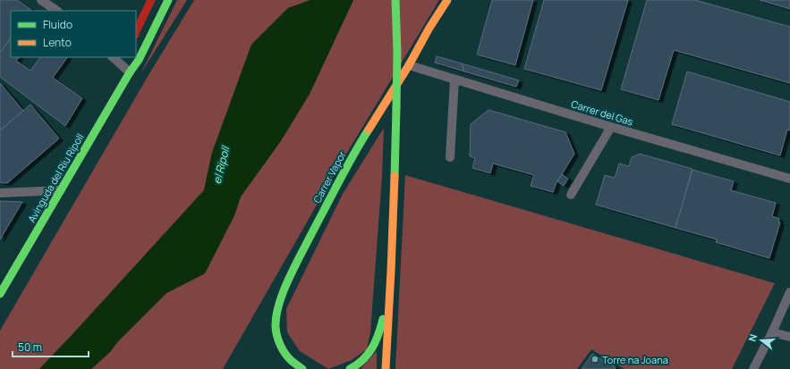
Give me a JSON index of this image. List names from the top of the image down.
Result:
{
  "streets": {
    "street": ["Carrer del Gas", "Carrer Vapor", "Avinguda del Riu Ripoll"]
  },
  "crossings": [
    ["Carrer del Gas", "Carrer Vapor"]
  ],
  "water": ["el Ripoll"],
  "places": ["Torre na Joana"],
  "legend": ["Fluido", "Lento"],
  "scale_bar": "50 m",
  "north": "left"
}
